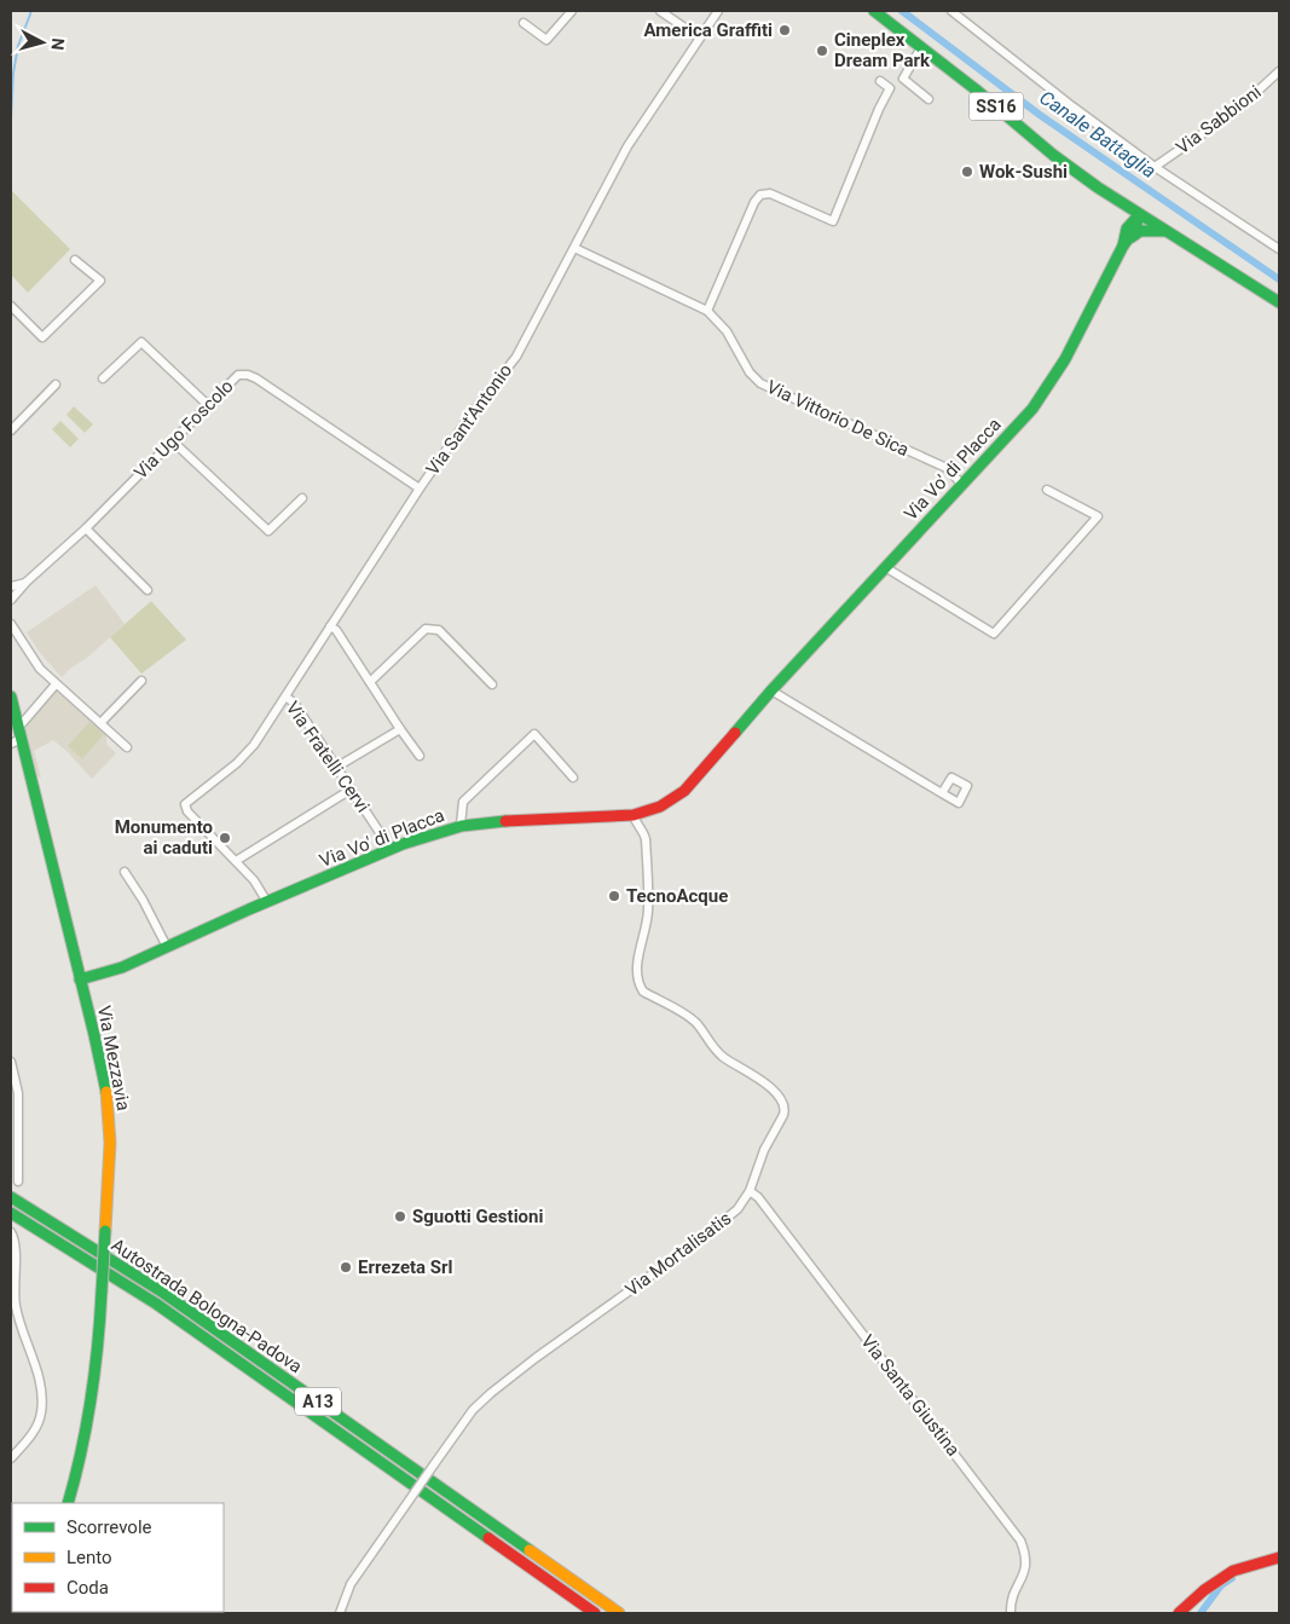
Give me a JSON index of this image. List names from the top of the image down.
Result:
{
  "streets": {
    "main road": [
      "SS16",
      "Via Vo' di Placca",
      "Via Mezzavia",
      "Autostrada Bologna-Padova",
      "A13"
    ],
    "street": [
      "Via Sabbioni",
      "Via Vittorio De Sica",
      "Via Sant'Antonio",
      "Via Ugo Foscolo",
      "Via Fratelli Cervi",
      "Via Mortalisatis",
      "Via Santa Giustina"
    ]
  },
  "crossings": [
    ["SS16", "Via Vo' di Placca"],
    ["Via Vittorio De Sica", "Via Sant'Antonio"],
    ["Via Vittorio De Sica", "Via Vo' di Placca"],
    ["Via Sant'Antonio", "Via Ugo Foscolo"],
    ["Via Sant'Antonio", "Via Fratelli Cervi"],
    ["Via Vo' di Placca", "Via Fratelli Cervi"],
    ["Via Vo' di Placca", "Via Mezzavia"],
    ["Via Vo' di Placca", "Via Mortalisatis"],
    ["Via Mortalisatis", "Via Santa Giustina"]
  ],
  "water": ["Canale Battaglia"],
  "places": [
    "America Graffiti",
    "Cineplex Dream Park",
    "Wok-Sushi",
    "Monumento ai caduti",
    "TecnoAcque",
    "Sguotti Gestioni",
    "Errezeta Srl"
  ],
  "legend": ["Scorrevole", "Lento", "Coda"],
  "north": "right"
}
